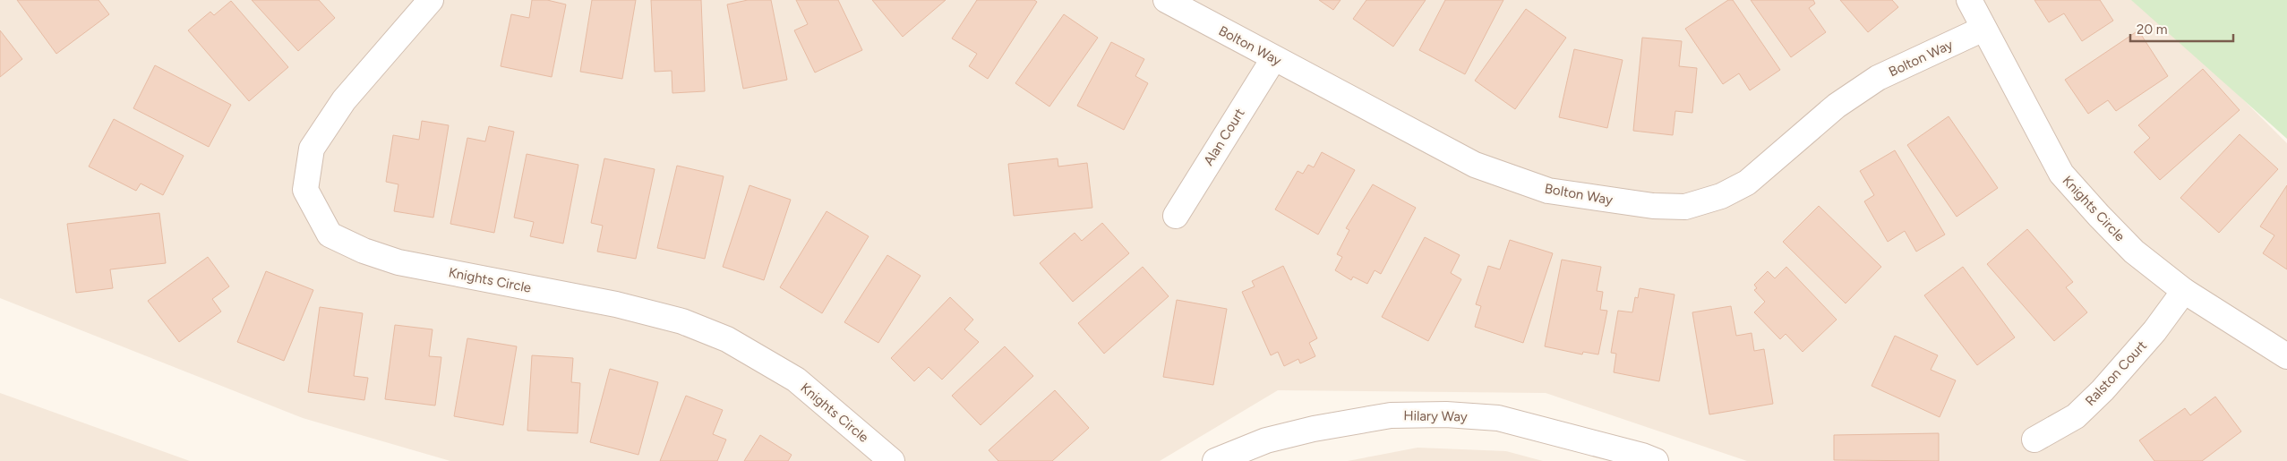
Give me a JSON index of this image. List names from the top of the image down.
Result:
{
  "streets": {
    "street": [
      "Bolton Way",
      "Alan Court",
      "Knights Circle",
      "Ralston Court",
      "Hilary Way"
    ]
  },
  "crossings": [
    ["Bolton Way", "Alan Court"],
    ["Bolton Way", "Knights Circle"],
    ["Knights Circle", "Ralston Court"]
  ],
  "scale_bar": "20 m"
}
